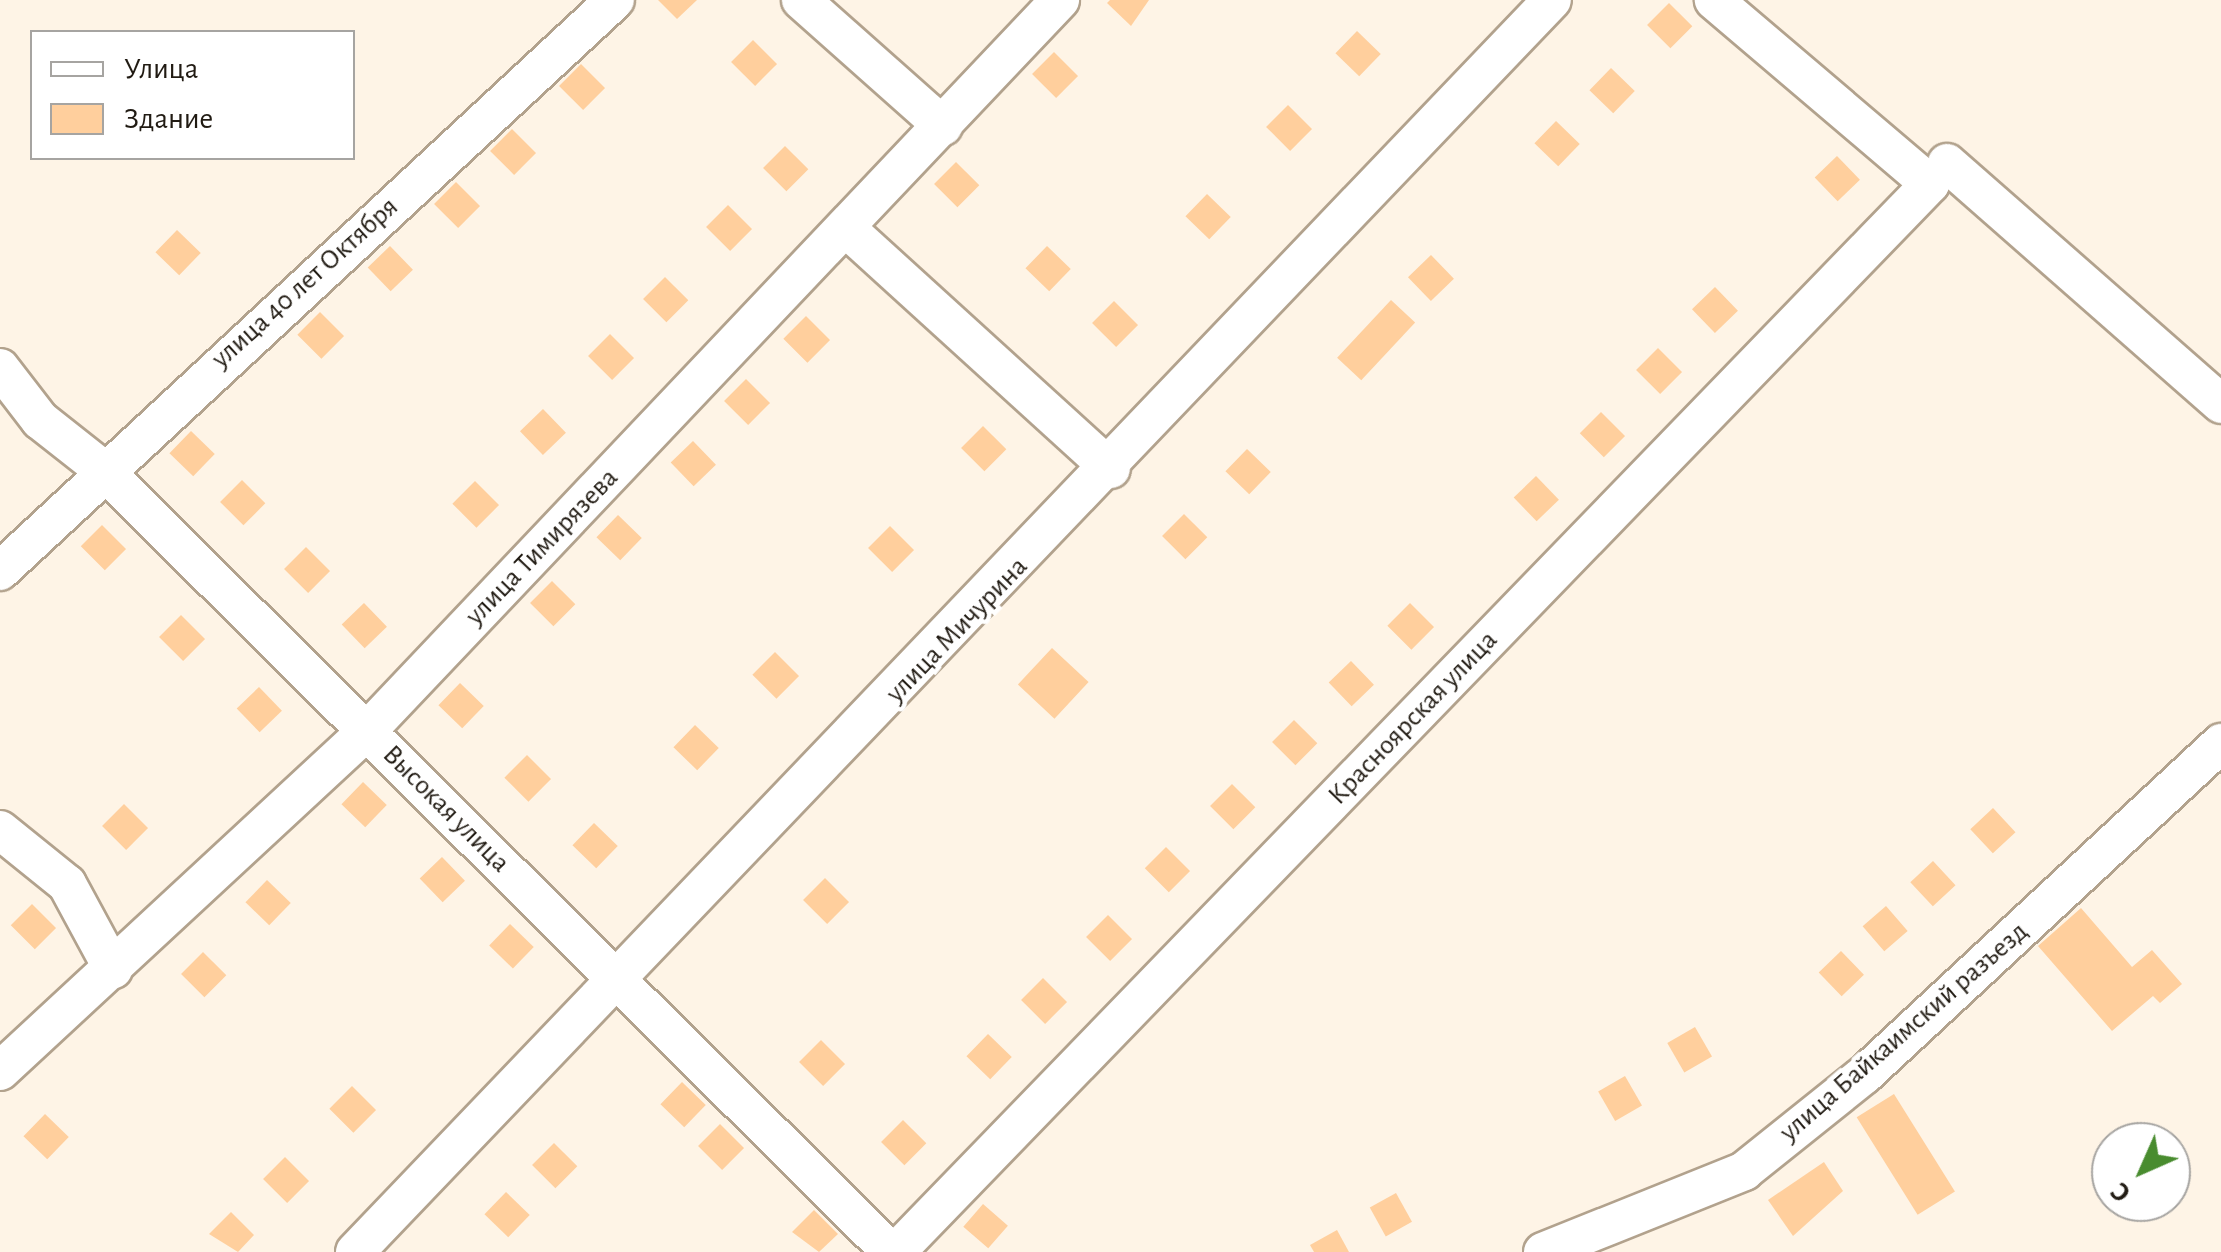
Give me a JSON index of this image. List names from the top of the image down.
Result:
{
  "streets": {
    "street": [
      "улица 40 лет Октября",
      "улица Тимирязева",
      "улица Мичурина",
      "Красноярская улица",
      "Высокая улица",
      "улица Байкаимский разъезд"
    ]
  },
  "crossings": [
    ["улица 40 лет Октября", "Высокая улица"],
    ["улица Тимирязева", "Высокая улица"],
    ["улица Мичурина", "Высокая улица"],
    ["Красноярская улица", "Высокая улица"]
  ],
  "legend": ["Улица", "Здание"],
  "north": "bottom left"
}
